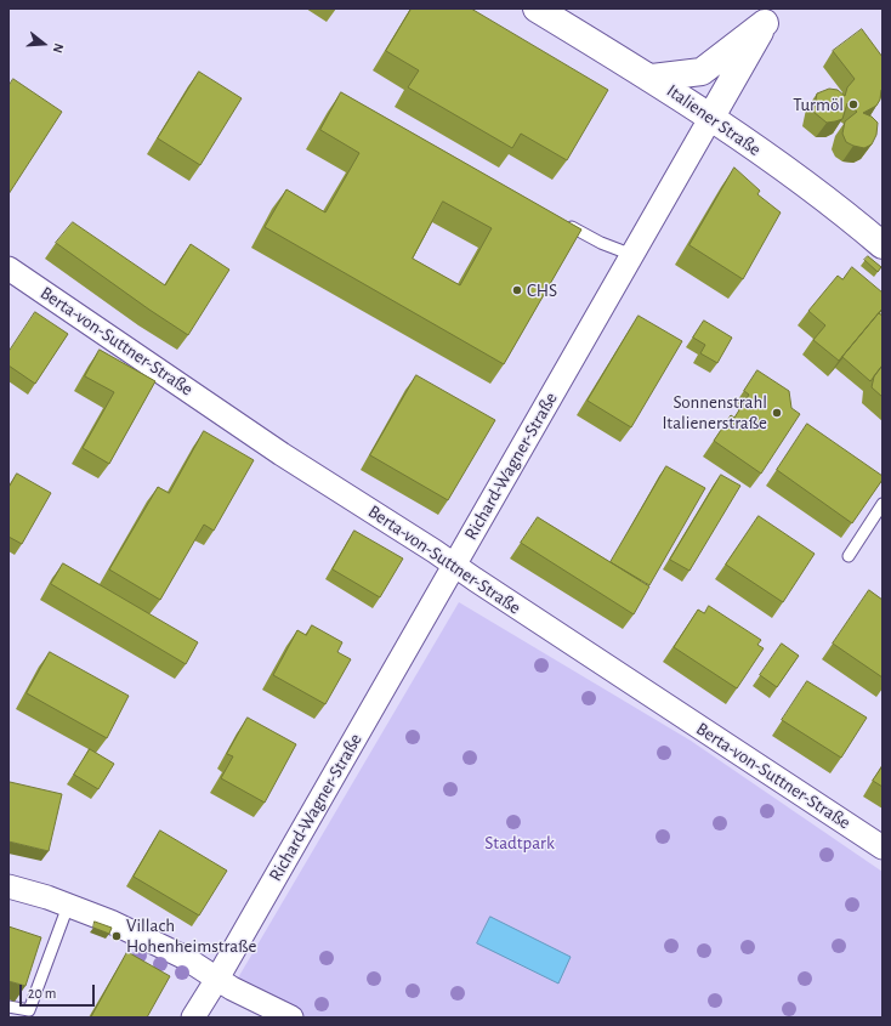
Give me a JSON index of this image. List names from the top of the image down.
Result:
{
  "streets": {
    "street": ["Italiener Straße", "Berta-von-Suttner-Straße", "Richard-Wagner-Straße"]
  },
  "crossings": [
    ["Italiener Straße", "Richard-Wagner-Straße"],
    ["Berta-von-Suttner-Straße", "Richard-Wagner-Straße"]
  ],
  "parks": ["Stadtpark"],
  "places": [
    "Turmöl",
    "CHS",
    "Sonnenstrahl Italienerstraße",
    "Villach Hohenheimstraße"
  ],
  "scale_bar": "20 m",
  "north": "right"
}
